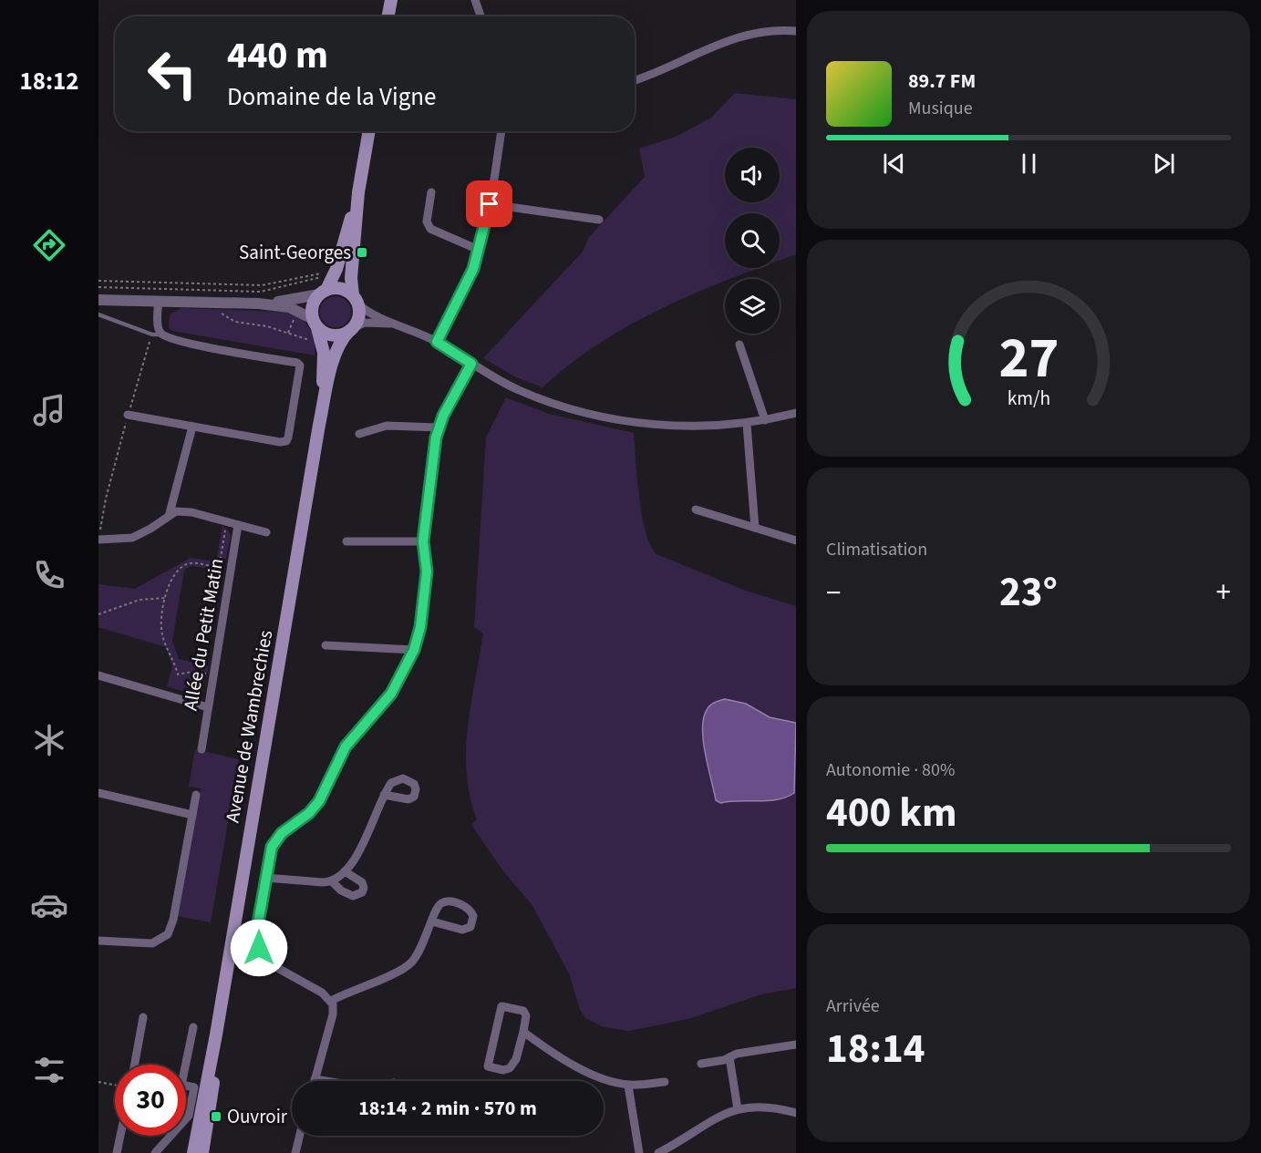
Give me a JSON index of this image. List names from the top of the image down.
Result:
{
  "streets": {
    "main road": ["Avenue de Wambrechies"],
    "street": ["Allée du Petit Matin"]
  },
  "places": {
    "transit": ["Saint-Georges", "Ouvroir"]
  },
  "page": {
    "tabs": "18:12",
    "turn": ["440 m", "Domaine de la Vigne"],
    "song": ["89.7 FM", "Musique"],
    "tile": [
      "Climatisation",
      ["Autonomie · 80%", "400 km"],
      ["Arrivée", "18:14"]
    ],
    "heat": ["−", "23°", "+"],
    "limit": "30",
    "trip": "18:14 · 2 min · 570 m",
    "gauge": ["27", "km/h"]
  }
}
